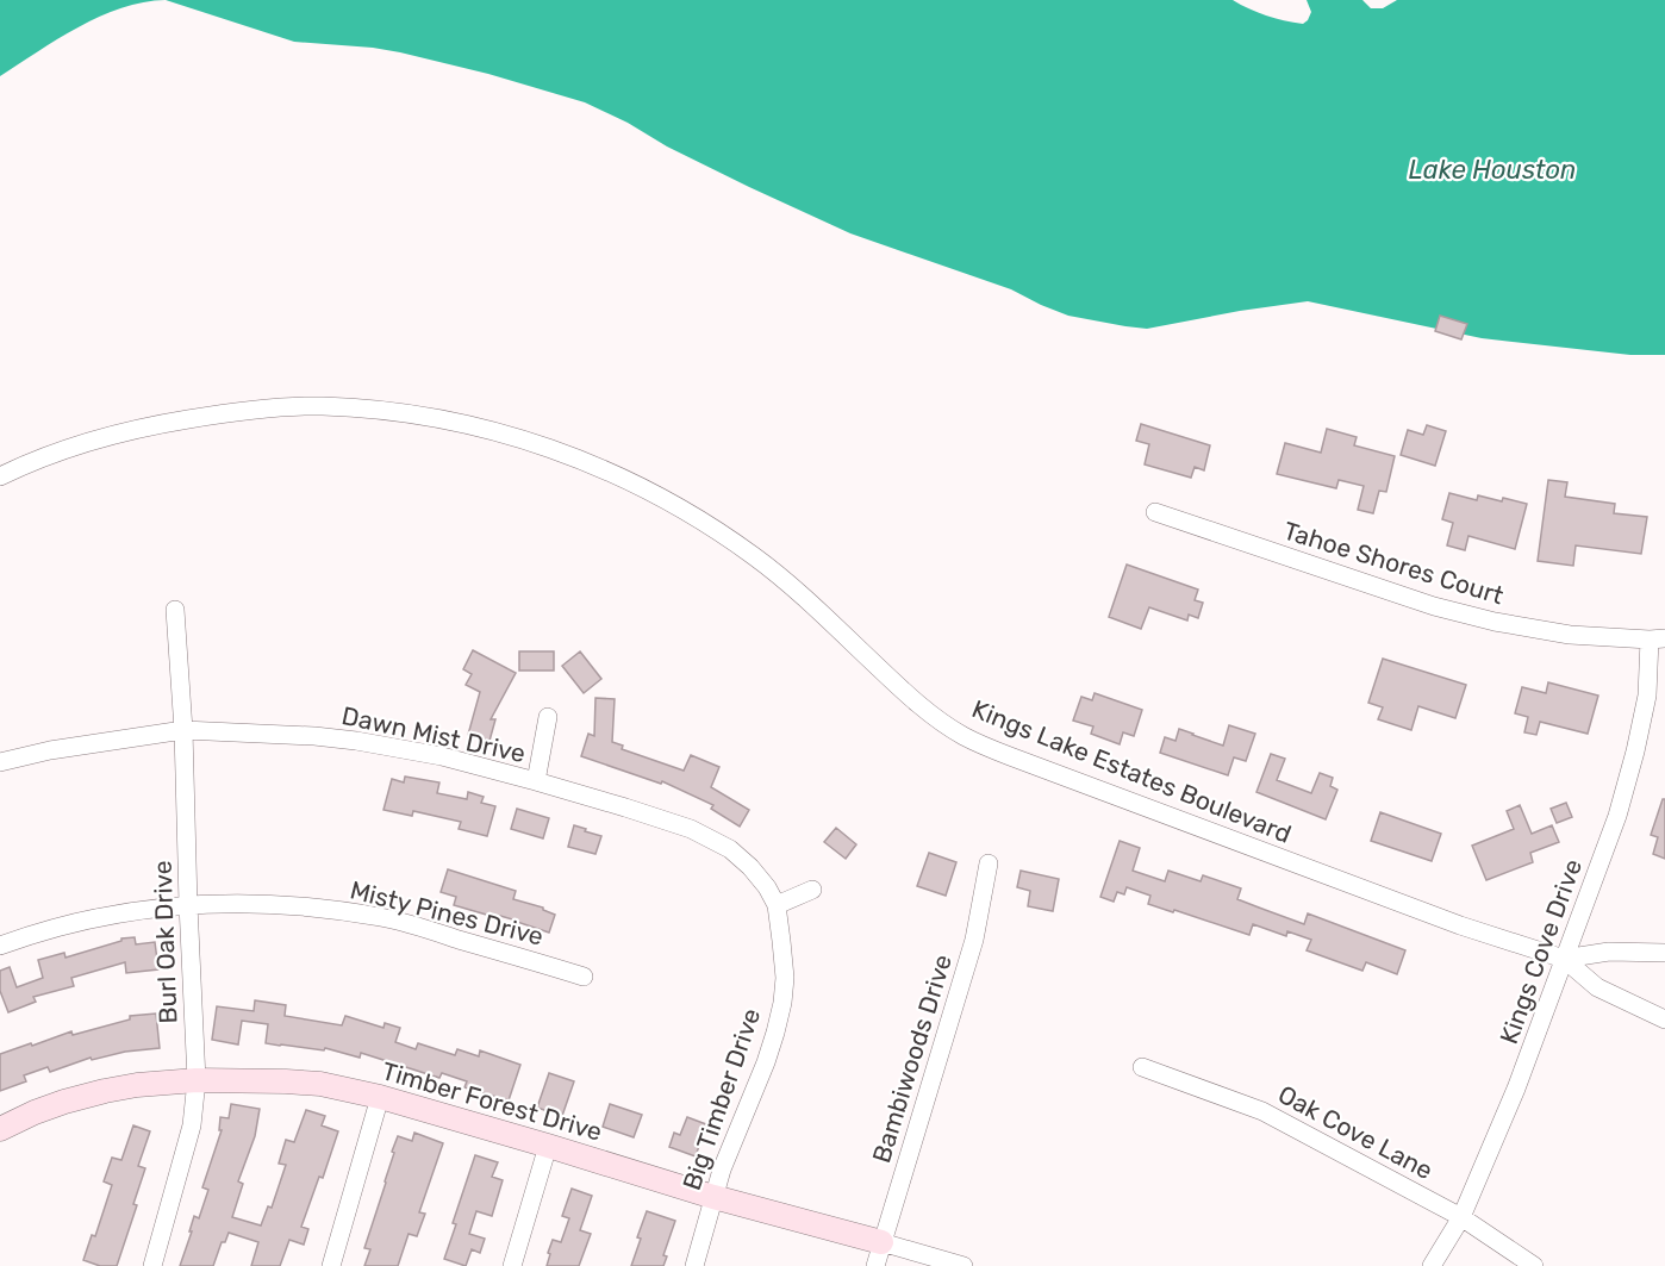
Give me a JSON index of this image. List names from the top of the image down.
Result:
{
  "streets": {
    "street": [
      "Tahoe Shores Court",
      "Dawn Mist Drive",
      "Kings Lake Estates Boulevard",
      "Misty Pines Drive",
      "Burl Oak Drive",
      "Kings Cove Drive",
      "Bambiwoods Drive",
      "Big Timber Drive",
      "Timber Forest Drive",
      "Oak Cove Lane"
    ]
  },
  "crossings": [
    ["Tahoe Shores Court", "Kings Cove Drive"],
    ["Dawn Mist Drive", "Burl Oak Drive"],
    ["Dawn Mist Drive", "Big Timber Drive"],
    ["Kings Lake Estates Boulevard", "Kings Cove Drive"],
    ["Misty Pines Drive", "Burl Oak Drive"],
    ["Burl Oak Drive", "Timber Forest Drive"],
    ["Kings Cove Drive", "Oak Cove Lane"],
    ["Bambiwoods Drive", "Timber Forest Drive"],
    ["Big Timber Drive", "Timber Forest Drive"]
  ],
  "water": ["Lake Houston"]
}
